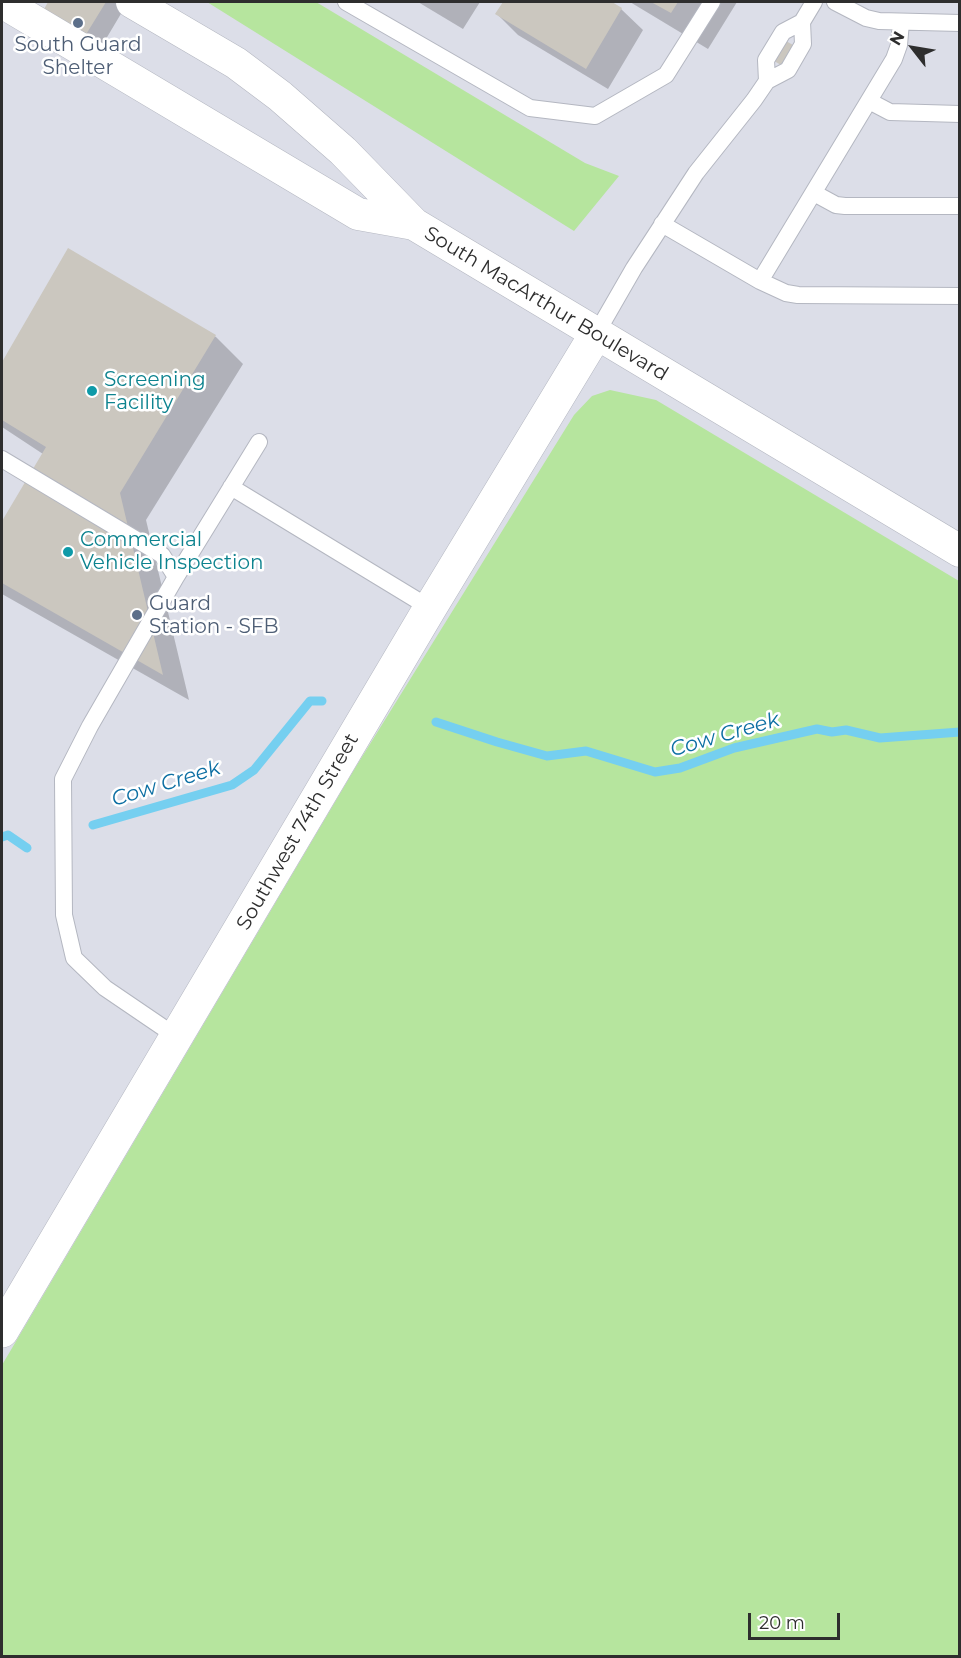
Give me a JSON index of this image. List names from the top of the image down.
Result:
{
  "streets": {
    "street": ["South MacArthur Boulevard", "Southwest 74th Street"]
  },
  "crossings": [
    ["South MacArthur Boulevard", "Southwest 74th Street"]
  ],
  "water": ["Cow Creek"],
  "places": [
    "South Guard Shelter",
    "Screening Facility",
    "Commercial Vehicle Inspection",
    "Guard Station - SFB"
  ],
  "scale_bar": "20 m",
  "north": "top left"
}
